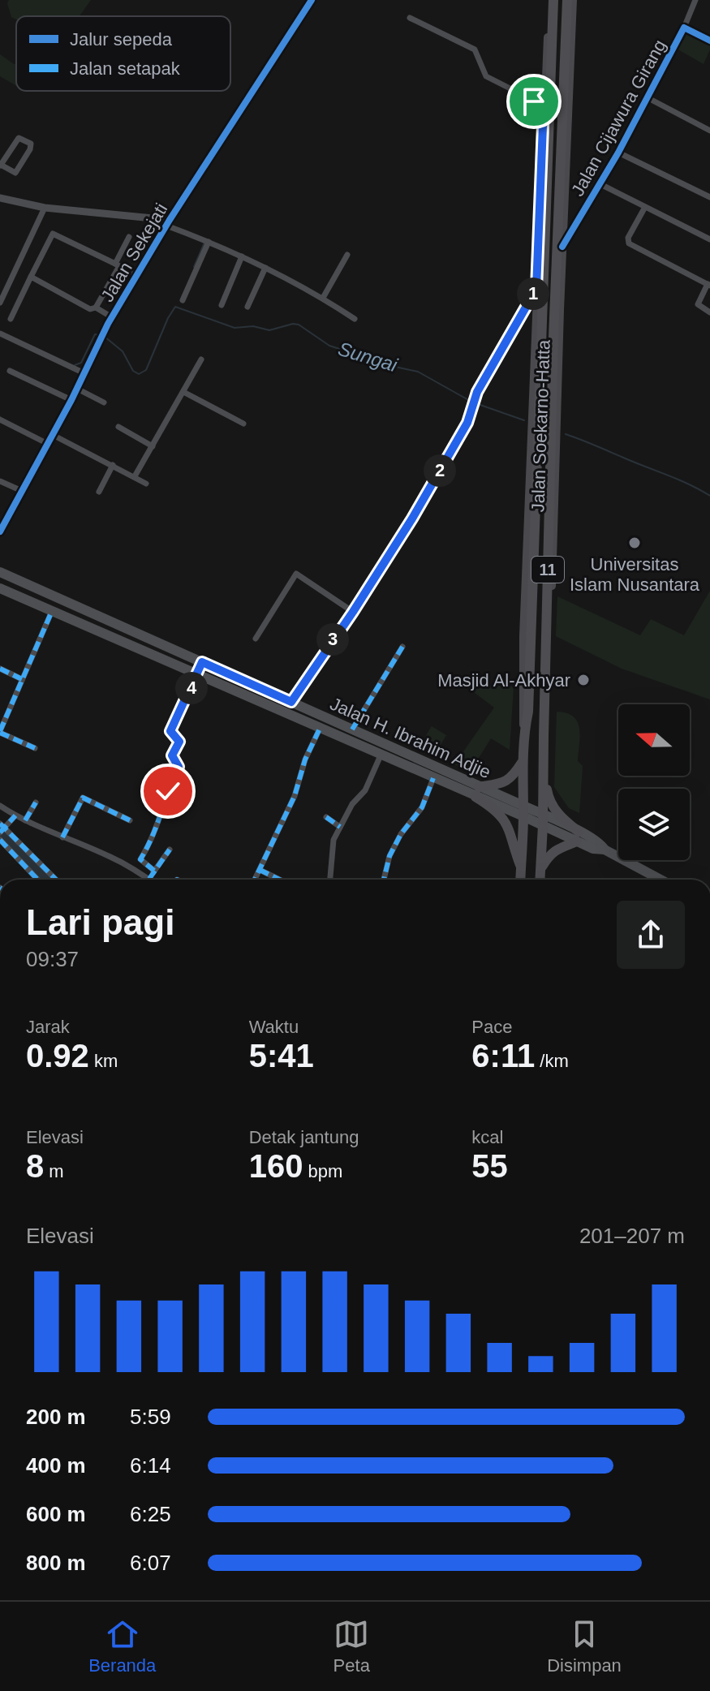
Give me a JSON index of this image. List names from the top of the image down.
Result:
{
  "streets": {
    "highway": ["Jalan Soekarno-Hatta", "11"],
    "main road": ["Jalan H. Ibrahim Adjie"],
    "street": ["Jalan Cijawura Girang", "Jalan Sekejati"]
  },
  "crossings": [
    ["Jalan Cijawura Girang", "Jalan Soekarno-Hatta"],
    ["Jalan Soekarno-Hatta", "Jalan H. Ibrahim Adjie"]
  ],
  "water": ["Sungai"],
  "places": ["Universitas Islam Nusantara", "Masjid Al-Akhyar"],
  "legend": ["Jalur sepeda", "Jalan setapak"],
  "north": "left",
  "page": {
    "pins": [
      "1",
      "2",
      "3",
      "4"
    ],
    "heading": ["Lari pagi", "09:37"],
    "stats": [
      ["Jarak", "0.92 km"],
      ["Waktu", "5:41"],
      ["Pace", "6:11 /km"],
      ["Elevasi", "8 m"],
      ["Detak jantung", "160 bpm"],
      ["kcal", "55"]
    ],
    "chart": ["Elevasi", "201–207 m"],
    "list": [
      {
        "name": "200 m",
        "note": "5:59"
      },
      {
        "name": "400 m",
        "note": "6:14"
      },
      {
        "name": "600 m",
        "note": "6:25"
      },
      {
        "name": "800 m",
        "note": "6:07"
      }
    ],
    "tabs": ["Beranda", "Peta", "Disimpan"]
  }
}
